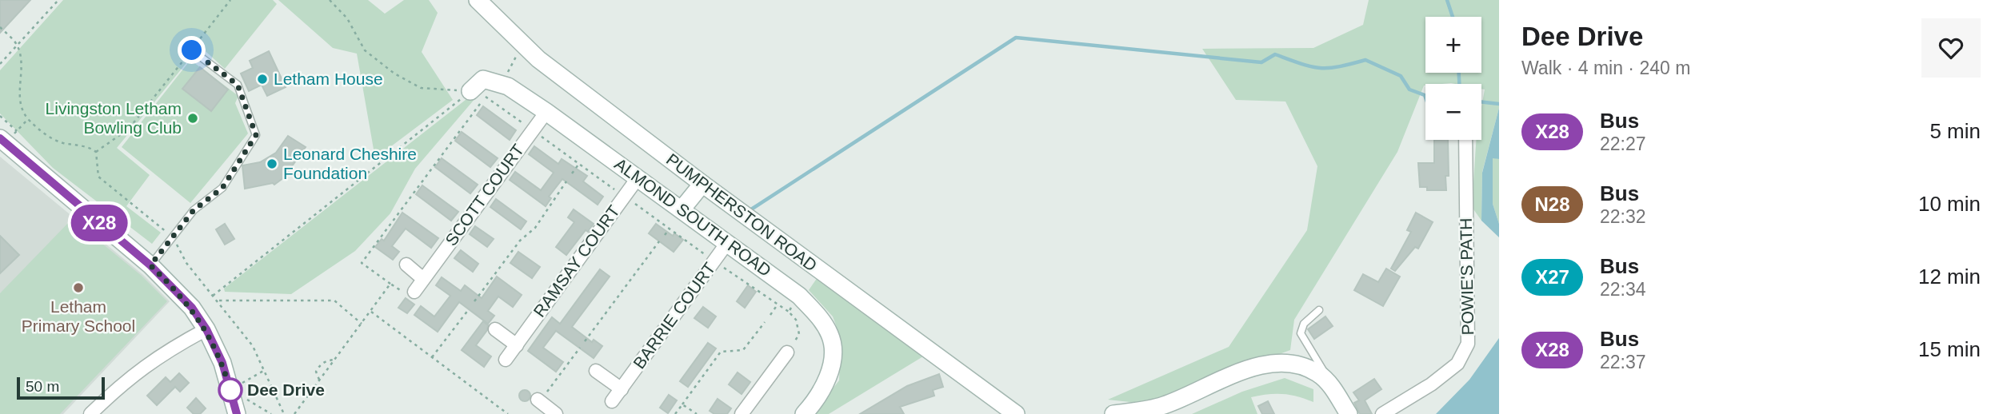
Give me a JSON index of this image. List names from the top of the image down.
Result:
{
  "streets": {
    "street": [
      "SCOTT COURT",
      "PUMPHERSTON ROAD",
      "ALMOND SOUTH ROAD",
      "RAMSAY COURT",
      "POWIE'S PATH",
      "BARRIE COURT"
    ]
  },
  "crossings": [
    ["SCOTT COURT", "ALMOND SOUTH ROAD"],
    ["ALMOND SOUTH ROAD", "RAMSAY COURT"],
    ["ALMOND SOUTH ROAD", "BARRIE COURT"]
  ],
  "places": [
    "Letham House",
    "Livingston Letham Bowling Club",
    "Leonard Cheshire Foundation",
    "Letham Primary School",
    "Dee Drive"
  ],
  "lines": ["bus line X28"],
  "scale_bar": "50 m",
  "page": {
    "on_map": "X28",
    "heading": ["Dee Drive", "Walk · 4 min · 240 m"],
    "map_buttons": ["+", "−"],
    "list": [
      {
        "mark": "X28",
        "name": "Bus",
        "note": "22:27",
        "value": "5 min"
      },
      {
        "mark": "N28",
        "name": "Bus",
        "note": "22:32",
        "value": "10 min"
      },
      {
        "mark": "X27",
        "name": "Bus",
        "note": "22:34",
        "value": "12 min"
      },
      {
        "mark": "X28",
        "name": "Bus",
        "note": "22:37",
        "value": "15 min"
      }
    ],
    "scale": "50 m"
  }
}
